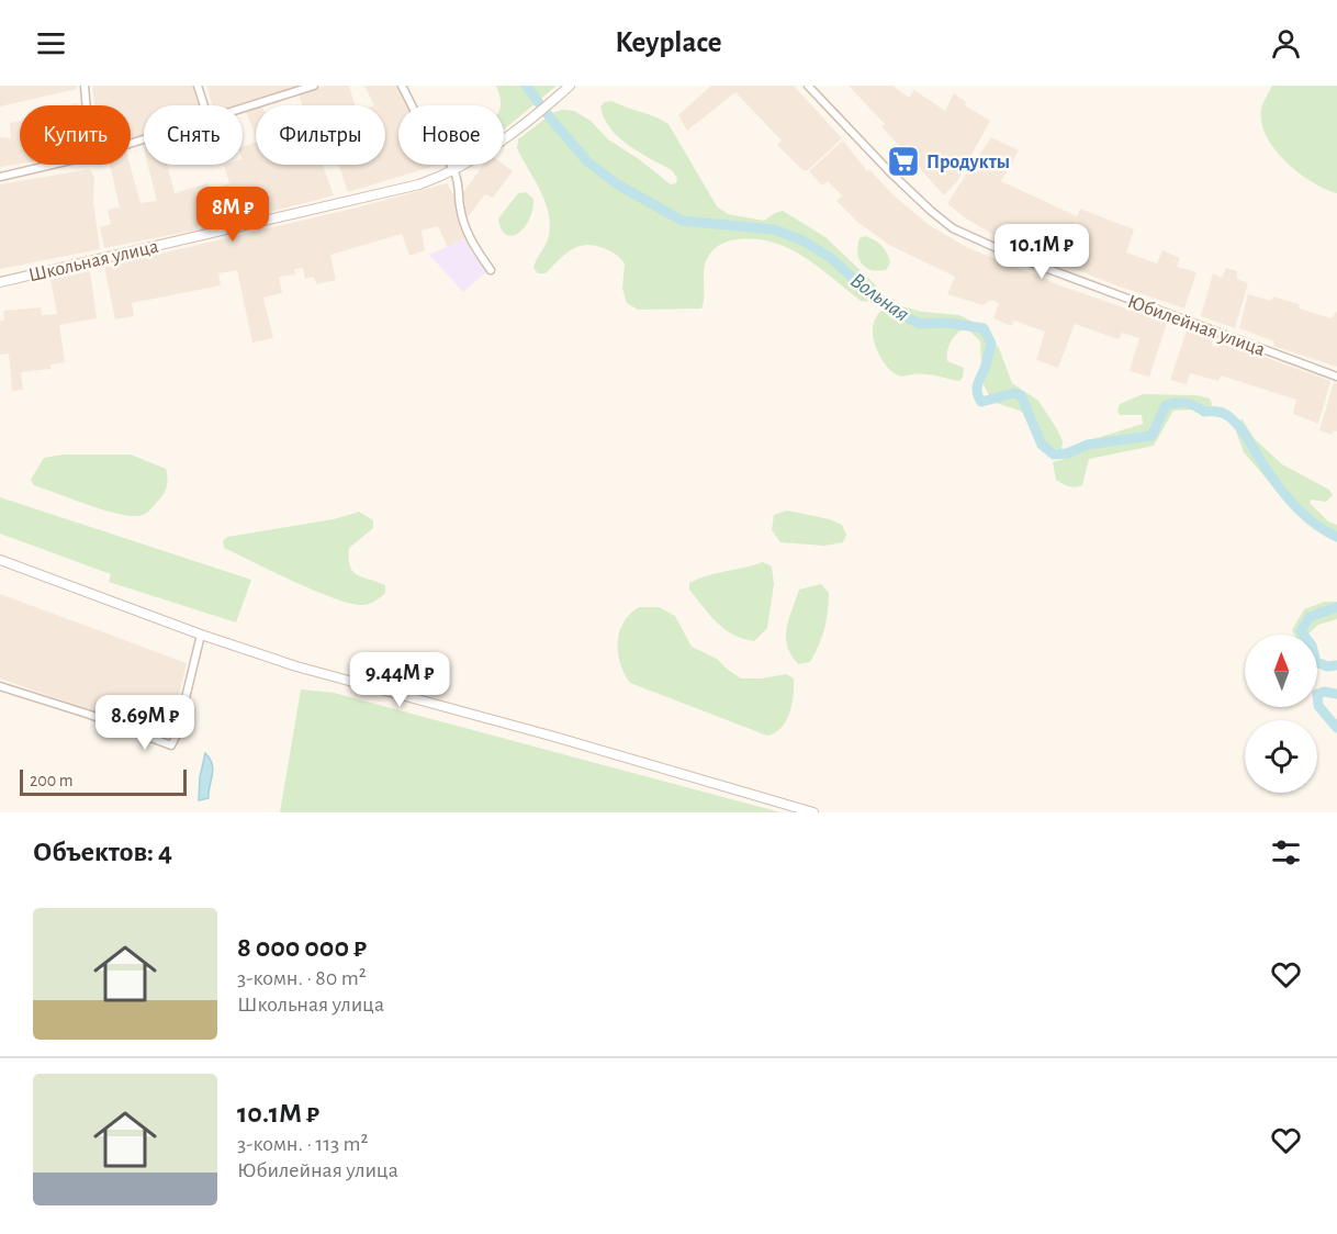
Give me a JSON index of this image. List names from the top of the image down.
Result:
{
  "streets": {
    "street": ["Школьная улица", "Юбилейная улица"]
  },
  "water": ["Вольная"],
  "places": {
    "supermarket": ["Продукты"]
  },
  "scale_bar": "200 m",
  "north": "top",
  "page": {
    "header": "Keyplace",
    "chip": [
      "Купить",
      "Снять",
      "Фильтры",
      "Новое"
    ],
    "price": [
      "8M ₽",
      "10.1M ₽",
      "9.44M ₽",
      "8.69M ₽"
    ],
    "scale": "200 m",
    "heading": "Объектов: 4",
    "list": [
      {
        "name": "8 000 000 ₽",
        "note": "3-комн. · 80 m² · Школьная улица"
      },
      {
        "name": "10.1M ₽",
        "note": "3-комн. · 113 m² · Юбилейная улица"
      }
    ]
  }
}
